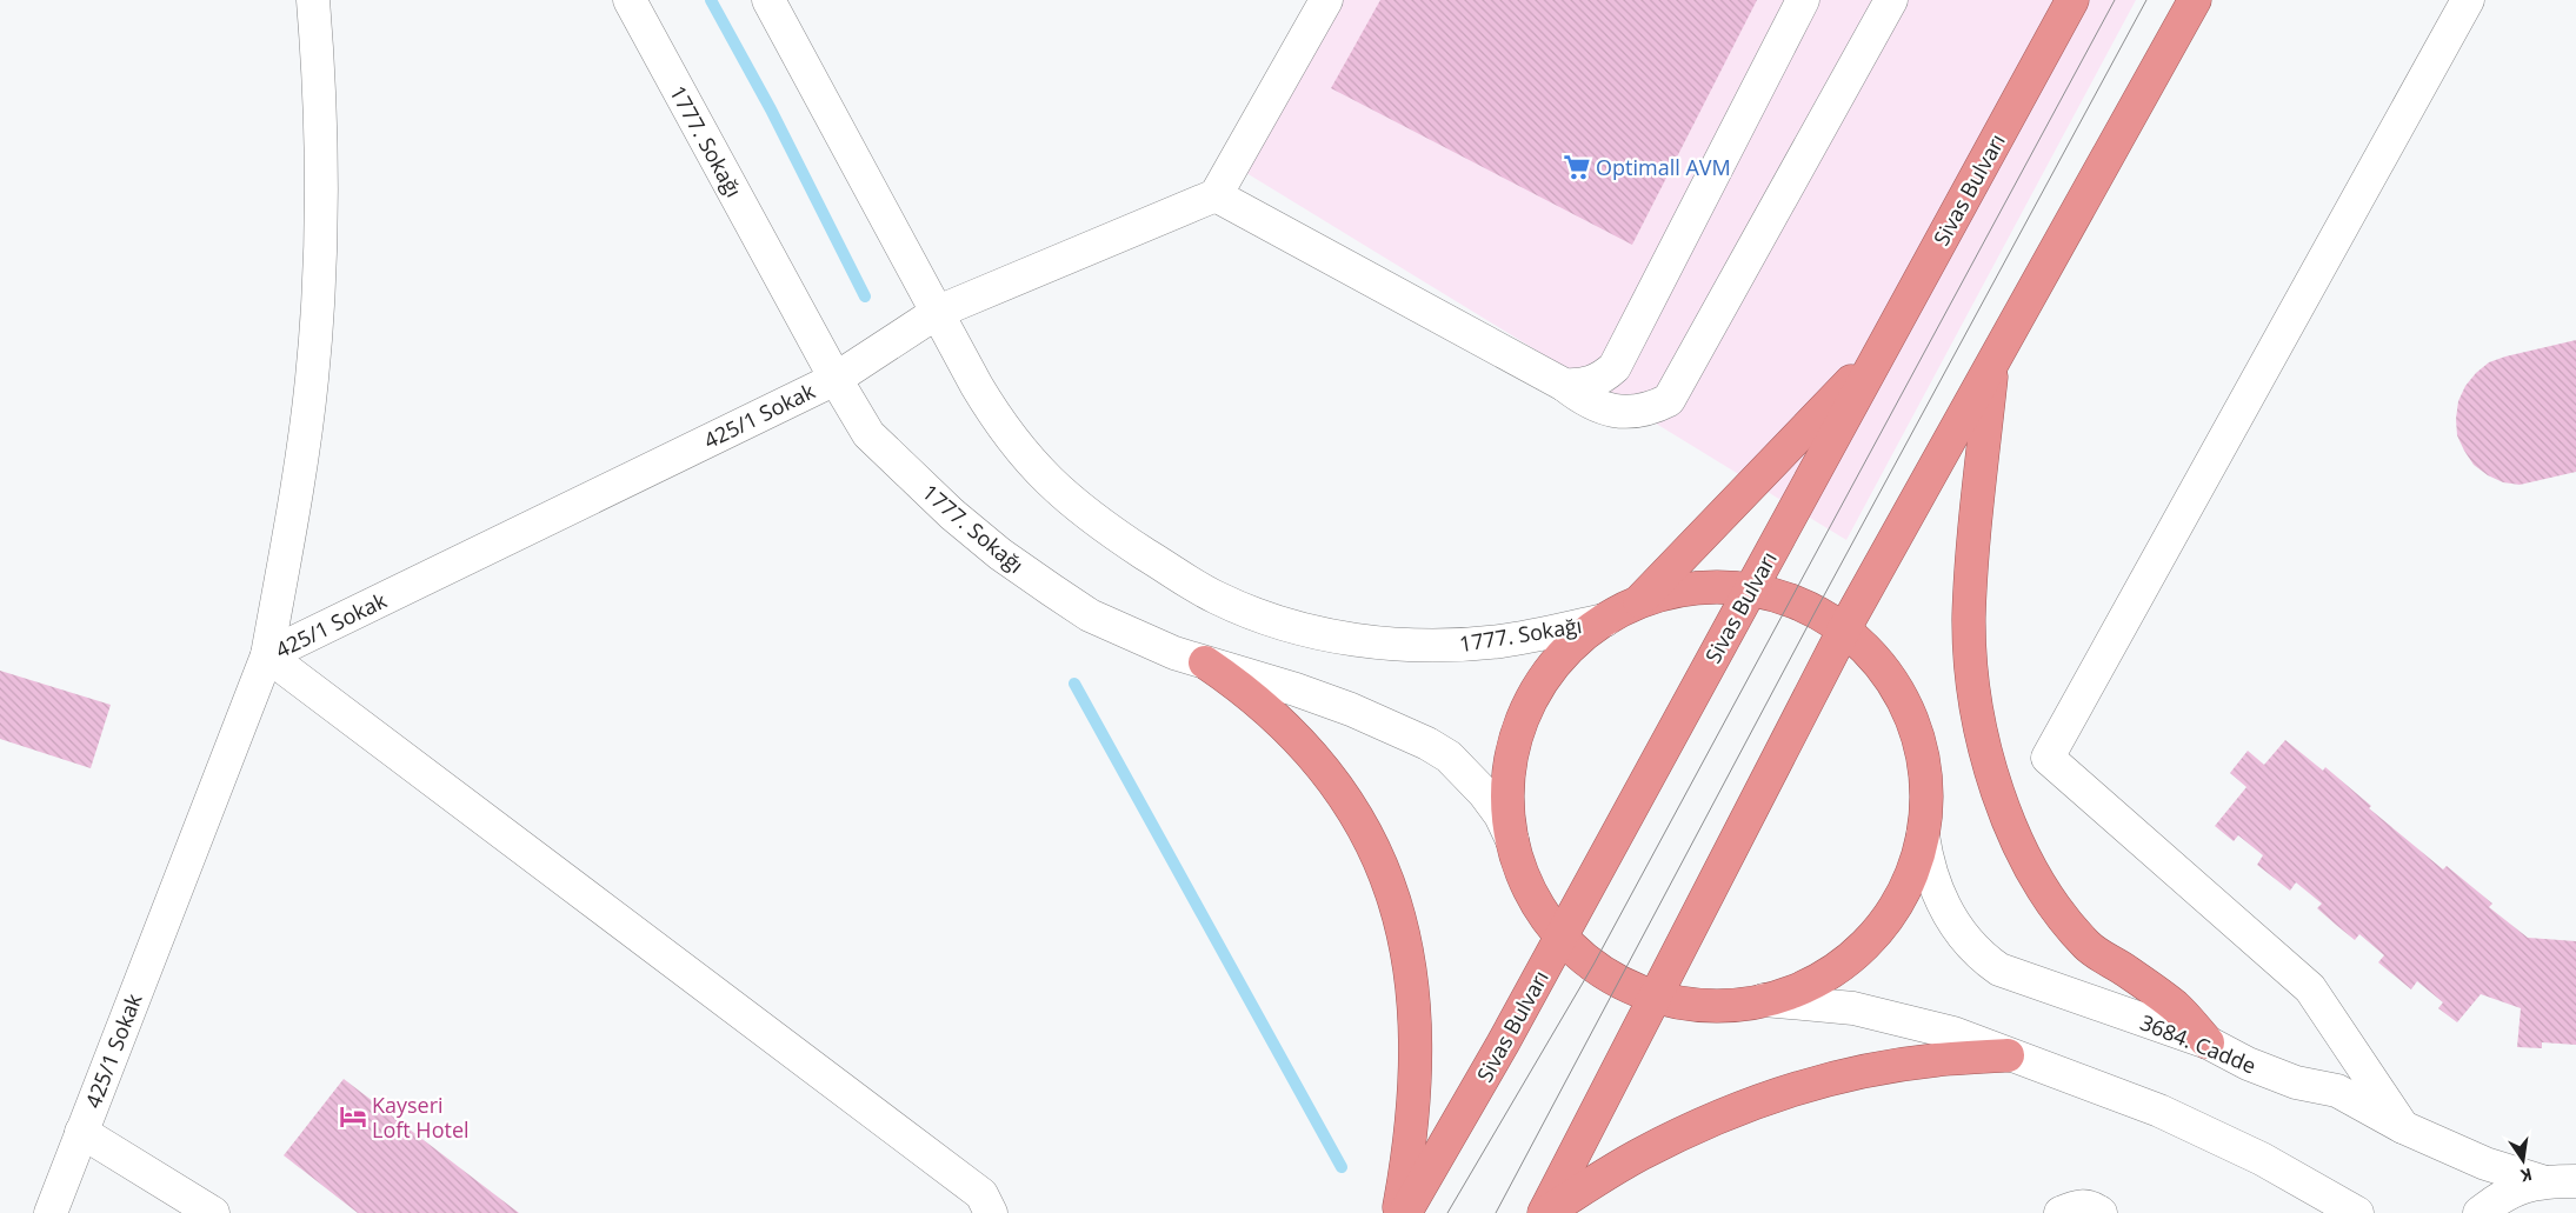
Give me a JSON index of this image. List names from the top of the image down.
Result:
{
  "streets": {
    "highway": ["Sivas Bulvarı"],
    "street": ["1777. Sokağı", "425/1 Sokak", "3684. Cadde"]
  },
  "crossings": [
    ["1777. Sokağı", "425/1 Sokak"]
  ],
  "places": {
    "supermarket": ["Optimall AVM"],
    "hotel": ["Kayseri Loft Hotel"]
  },
  "north": "bottom"
}
